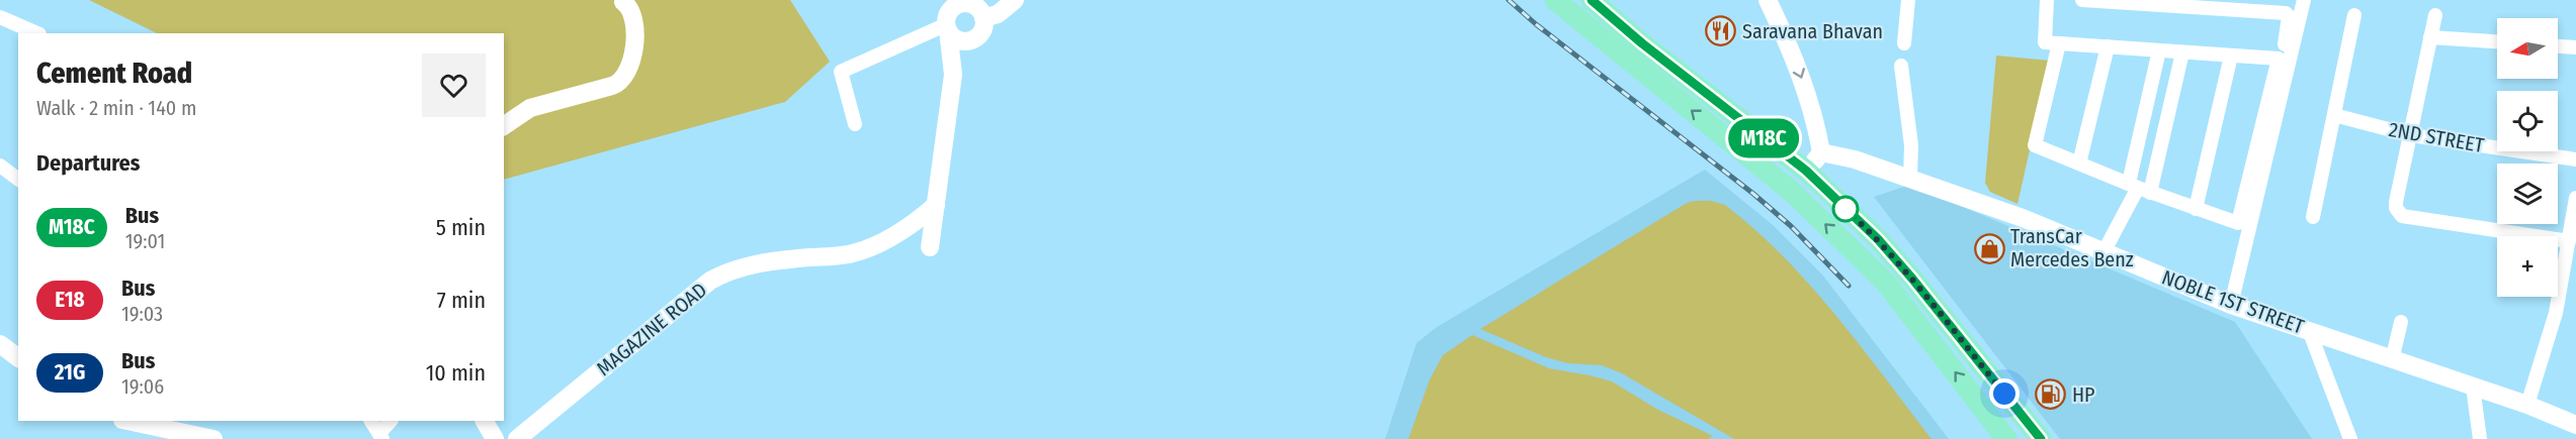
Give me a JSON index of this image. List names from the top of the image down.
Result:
{
  "streets": {
    "street": ["2ND STREET", "NOBLE 1ST STREET", "MAGAZINE ROAD"]
  },
  "places": {
    "restaurant": ["Saravana Bhavan"],
    "shop": ["TransCar Mercedes Benz"],
    "fuel station": ["HP"]
  },
  "lines": ["bus line M18C"],
  "north": "left",
  "page": {
    "on_map": "M18C",
    "map_buttons": "+",
    "heading": [
      ["Cement Road", "Walk · 2 min · 140 m"],
      "Departures"
    ],
    "list": [
      {
        "mark": "M18C",
        "name": "Bus",
        "note": "19:01",
        "value": "5 min"
      },
      {
        "mark": "E18",
        "name": "Bus",
        "note": "19:03",
        "value": "7 min"
      },
      {
        "mark": "21G",
        "name": "Bus",
        "note": "19:06",
        "value": "10 min"
      }
    ]
  }
}
